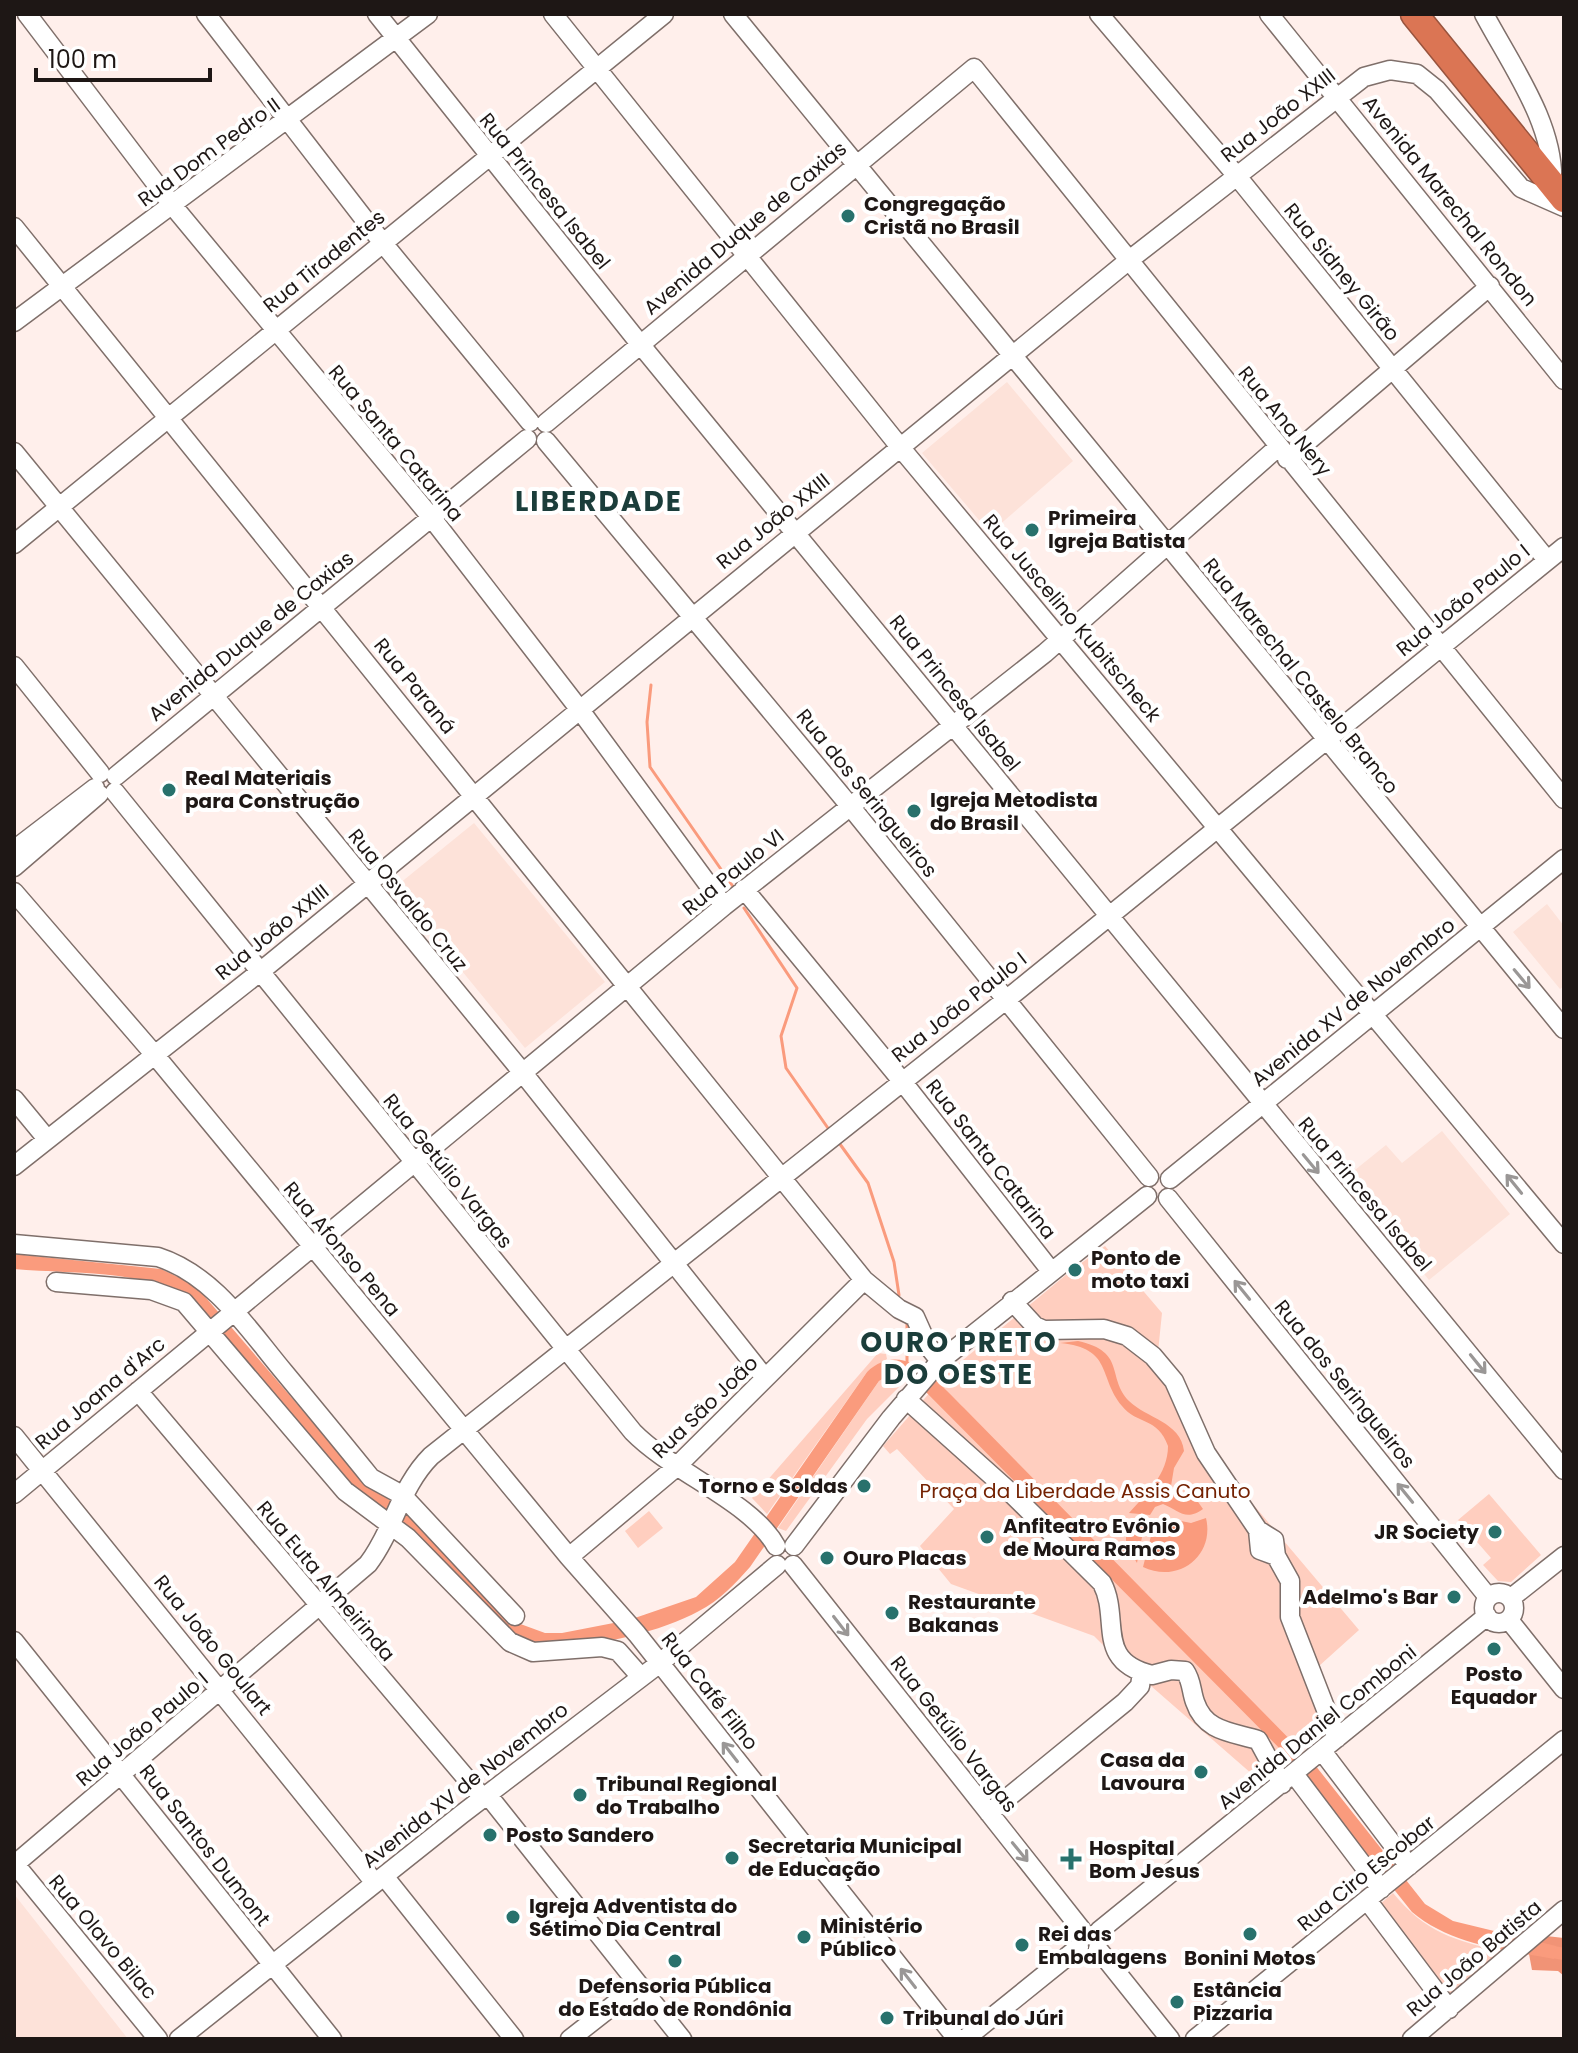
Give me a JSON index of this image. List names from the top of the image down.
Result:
{
  "streets": {
    "street": [
      "Rua João XXIII",
      "Rua Dom Pedro II",
      "Rua Princesa Isabel",
      "Avenida Marechal Rondon",
      "Avenida Duque de Caxias",
      "Rua Tiradentes",
      "Rua Sidney Girão",
      "Rua Ana Nery",
      "Rua Santa Catarina",
      "Rua João Paulo I",
      "Rua Juscelino Kubitscheck",
      "Rua Marechal Castelo Branco",
      "Rua Paraná",
      "Rua dos Seringueiros",
      "Rua Paulo VI",
      "Rua Osvaldo Cruz",
      "Avenida XV de Novembro",
      "Rua Getúlio Vargas",
      "Rua Afonso Pena",
      "Rua Joana d'Arc",
      "Rua São João",
      "Rua Euta Almeirinda",
      "Rua João Goulart",
      "Rua Café Filho",
      "Avenida Daniel Comboni",
      "Rua Santos Dumont",
      "Rua Ciro Escobar",
      "Rua Olavo Bilac",
      "Rua João Batista"
    ]
  },
  "crossings": [
    ["Rua João XXIII", "Rua Princesa Isabel"],
    ["Rua João XXIII", "Avenida Marechal Rondon"],
    ["Rua João XXIII", "Rua Sidney Girão"],
    ["Rua João XXIII", "Rua Ana Nery"],
    ["Rua João XXIII", "Rua Santa Catarina"],
    ["Rua João XXIII", "Rua Juscelino Kubitscheck"],
    ["Rua João XXIII", "Rua Marechal Castelo Branco"],
    ["Rua João XXIII", "Rua Paraná"],
    ["Rua João XXIII", "Rua dos Seringueiros"],
    ["Rua João XXIII", "Rua Osvaldo Cruz"],
    ["Rua João XXIII", "Rua Getúlio Vargas"],
    ["Rua João XXIII", "Rua Afonso Pena"],
    ["Rua Dom Pedro II", "Rua Princesa Isabel"],
    ["Rua Dom Pedro II", "Rua Santa Catarina"],
    ["Rua Dom Pedro II", "Rua Paraná"],
    ["Rua Dom Pedro II", "Rua dos Seringueiros"],
    ["Rua Princesa Isabel", "Avenida Duque de Caxias"],
    ["Rua Princesa Isabel", "Rua Tiradentes"],
    ["Rua Princesa Isabel", "Rua João Paulo I"],
    ["Rua Princesa Isabel", "Rua Paulo VI"],
    ["Rua Princesa Isabel", "Avenida XV de Novembro"],
    ["Avenida Marechal Rondon", "Rua Paulo VI"],
    ["Avenida Duque de Caxias", "Rua Ana Nery"],
    ["Avenida Duque de Caxias", "Rua Santa Catarina"],
    ["Avenida Duque de Caxias", "Rua Juscelino Kubitscheck"],
    ["Avenida Duque de Caxias", "Rua Marechal Castelo Branco"],
    ["Avenida Duque de Caxias", "Rua Paraná"],
    ["Avenida Duque de Caxias", "Rua dos Seringueiros"],
    ["Avenida Duque de Caxias", "Rua Osvaldo Cruz"],
    ["Avenida Duque de Caxias", "Rua Getúlio Vargas"],
    ["Rua Tiradentes", "Rua Santa Catarina"],
    ["Rua Tiradentes", "Rua Juscelino Kubitscheck"],
    ["Rua Tiradentes", "Rua Paraná"],
    ["Rua Tiradentes", "Rua dos Seringueiros"],
    ["Rua Tiradentes", "Rua Osvaldo Cruz"],
    ["Rua Sidney Girão", "Rua João Paulo I"],
    ["Rua Sidney Girão", "Rua Paulo VI"],
    ["Rua Ana Nery", "Rua João Paulo I"],
    ["Rua Ana Nery", "Rua Paulo VI"],
    ["Rua Santa Catarina", "Rua João Paulo I"],
    ["Rua Santa Catarina", "Rua Paulo VI"],
    ["Rua Santa Catarina", "Avenida XV de Novembro"],
    ["Rua João Paulo I", "Rua Juscelino Kubitscheck"],
    ["Rua João Paulo I", "Rua Marechal Castelo Branco"],
    ["Rua João Paulo I", "Rua Paraná"],
    ["Rua João Paulo I", "Rua dos Seringueiros"],
    ["Rua João Paulo I", "Rua Osvaldo Cruz"],
    ["Rua João Paulo I", "Rua Getúlio Vargas"],
    ["Rua João Paulo I", "Rua Afonso Pena"],
    ["Rua João Paulo I", "Rua Euta Almeirinda"],
    ["Rua João Paulo I", "Rua João Goulart"],
    ["Rua João Paulo I", "Rua Santos Dumont"],
    ["Rua João Paulo I", "Rua Olavo Bilac"],
    ["Rua Juscelino Kubitscheck", "Rua Paulo VI"],
    ["Rua Juscelino Kubitscheck", "Avenida XV de Novembro"],
    ["Rua Marechal Castelo Branco", "Rua Paulo VI"],
    ["Rua Marechal Castelo Branco", "Avenida XV de Novembro"],
    ["Rua Paraná", "Rua Paulo VI"],
    ["Rua Paraná", "Avenida XV de Novembro"],
    ["Rua Paraná", "Rua São João"],
    ["Rua dos Seringueiros", "Rua Paulo VI"],
    ["Rua dos Seringueiros", "Avenida XV de Novembro"],
    ["Rua dos Seringueiros", "Avenida Daniel Comboni"],
    ["Rua Paulo VI", "Rua Osvaldo Cruz"],
    ["Rua Paulo VI", "Rua Getúlio Vargas"],
    ["Rua Paulo VI", "Rua Afonso Pena"],
    ["Rua Paulo VI", "Rua Joana d'Arc"],
    ["Rua Osvaldo Cruz", "Rua São João"],
    ["Avenida XV de Novembro", "Rua Getúlio Vargas"],
    ["Avenida XV de Novembro", "Rua Euta Almeirinda"],
    ["Avenida XV de Novembro", "Rua João Goulart"],
    ["Avenida XV de Novembro", "Rua Café Filho"],
    ["Avenida XV de Novembro", "Rua Santos Dumont"],
    ["Rua Getúlio Vargas", "Rua São João"],
    ["Rua Getúlio Vargas", "Avenida Daniel Comboni"],
    ["Rua Afonso Pena", "Rua São João"],
    ["Rua Afonso Pena", "Rua Café Filho"],
    ["Rua Joana d'Arc", "Rua Euta Almeirinda"],
    ["Rua Joana d'Arc", "Rua João Goulart"]
  ],
  "one_way": ["Rua Café Filho"],
  "districts": ["LIBERDADE", "OURO PRETO DO OESTE"],
  "parks": ["Praça da Liberdade Assis Canuto"],
  "places": {
    "other": [
      "Congregação Cristã no Brasil",
      "Primeira Igreja Batista",
      "Real Materiais para Construção",
      "Igreja Metodista do Brasil",
      "Ponto de moto taxi",
      "Torno e Soldas",
      "JR Society",
      "Anfiteatro Evônio de Moura Ramos",
      "Ouro Placas",
      "Adelmo's Bar",
      "Restaurante Bakanas",
      "Posto Equador",
      "Casa da Lavoura",
      "Tribunal Regional do Trabalho",
      "Posto Sandero",
      "Secretaria Municipal de Educação",
      "Igreja Adventista do Sétimo Dia Central",
      "Bonini Motos",
      "Ministério Público",
      "Rei das Embalagens",
      "Defensoria Pública do Estado de Rondônia",
      "Estância Pizzaria",
      "Tribunal do Júri"
    ],
    "health": ["Hospital Bom Jesus"]
  },
  "scale_bar": "100 m"
}
